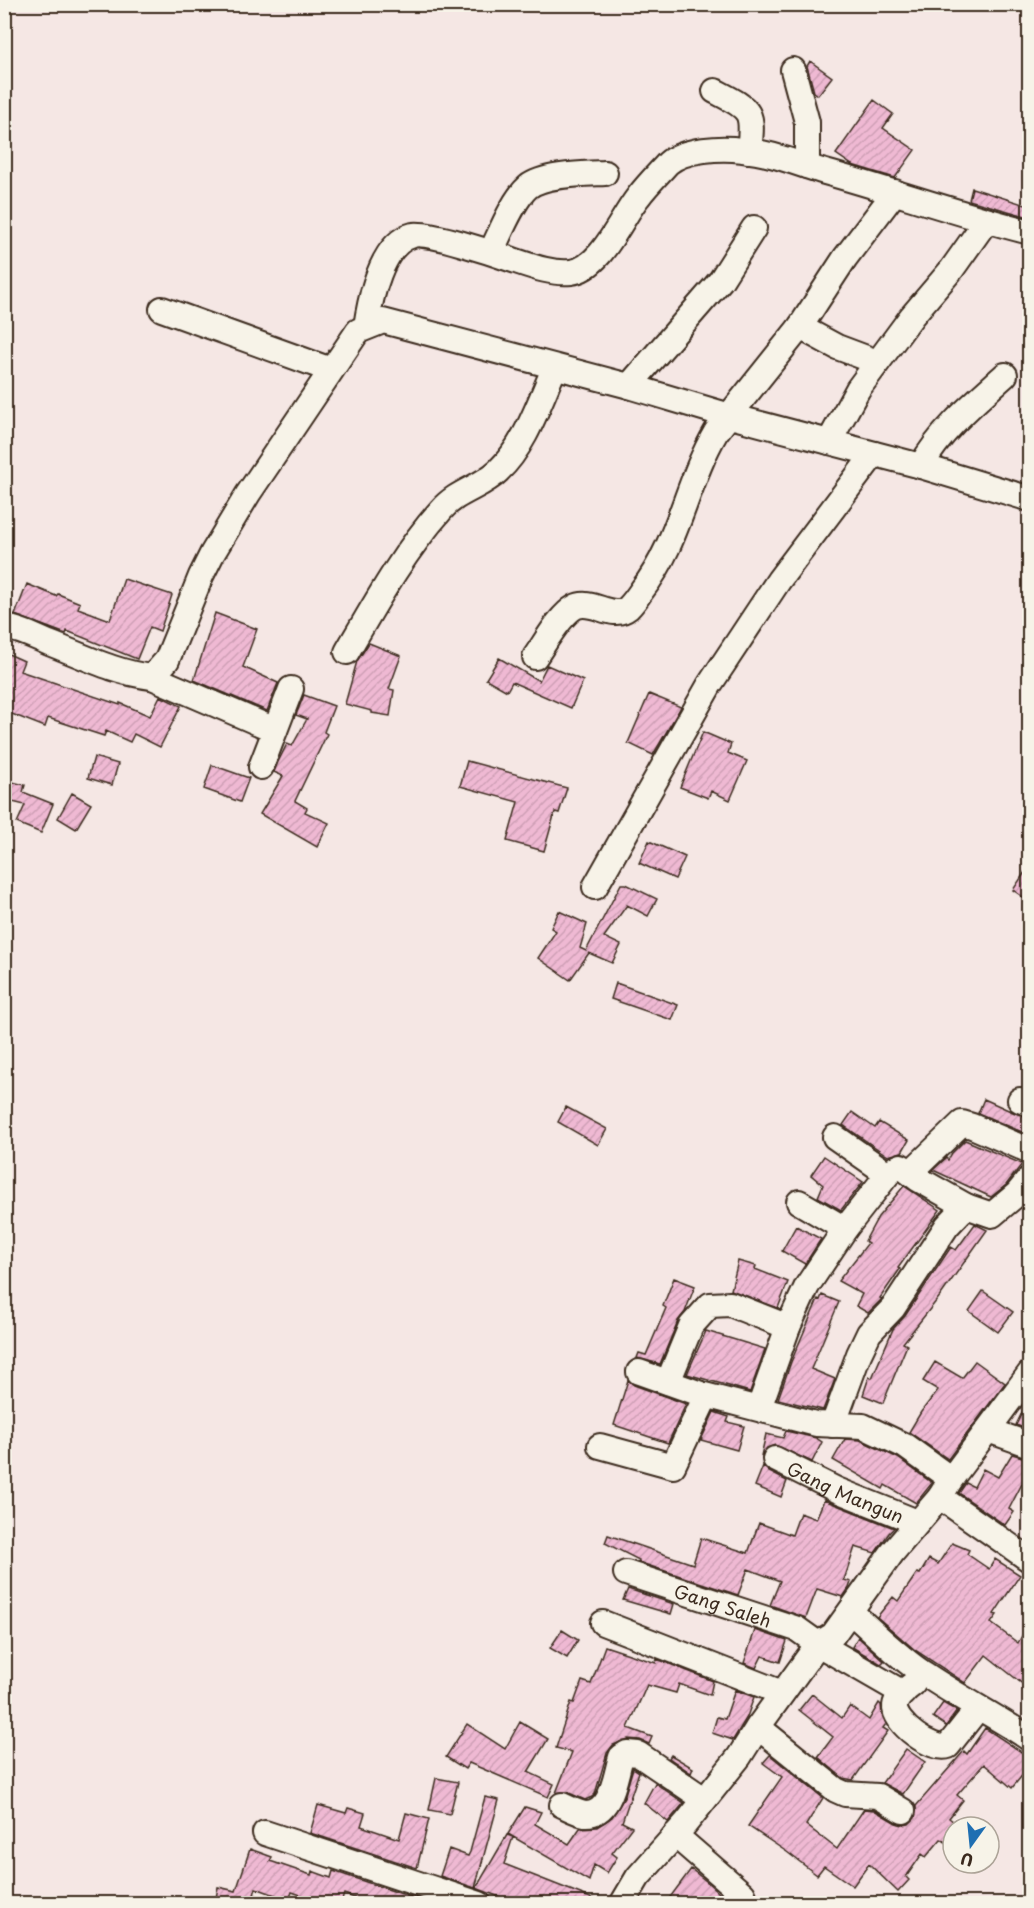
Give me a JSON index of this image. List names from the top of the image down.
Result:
{
  "streets": {
    "street": ["Gang Mangun", "Gang Saleh"]
  },
  "north": "bottom"
}
